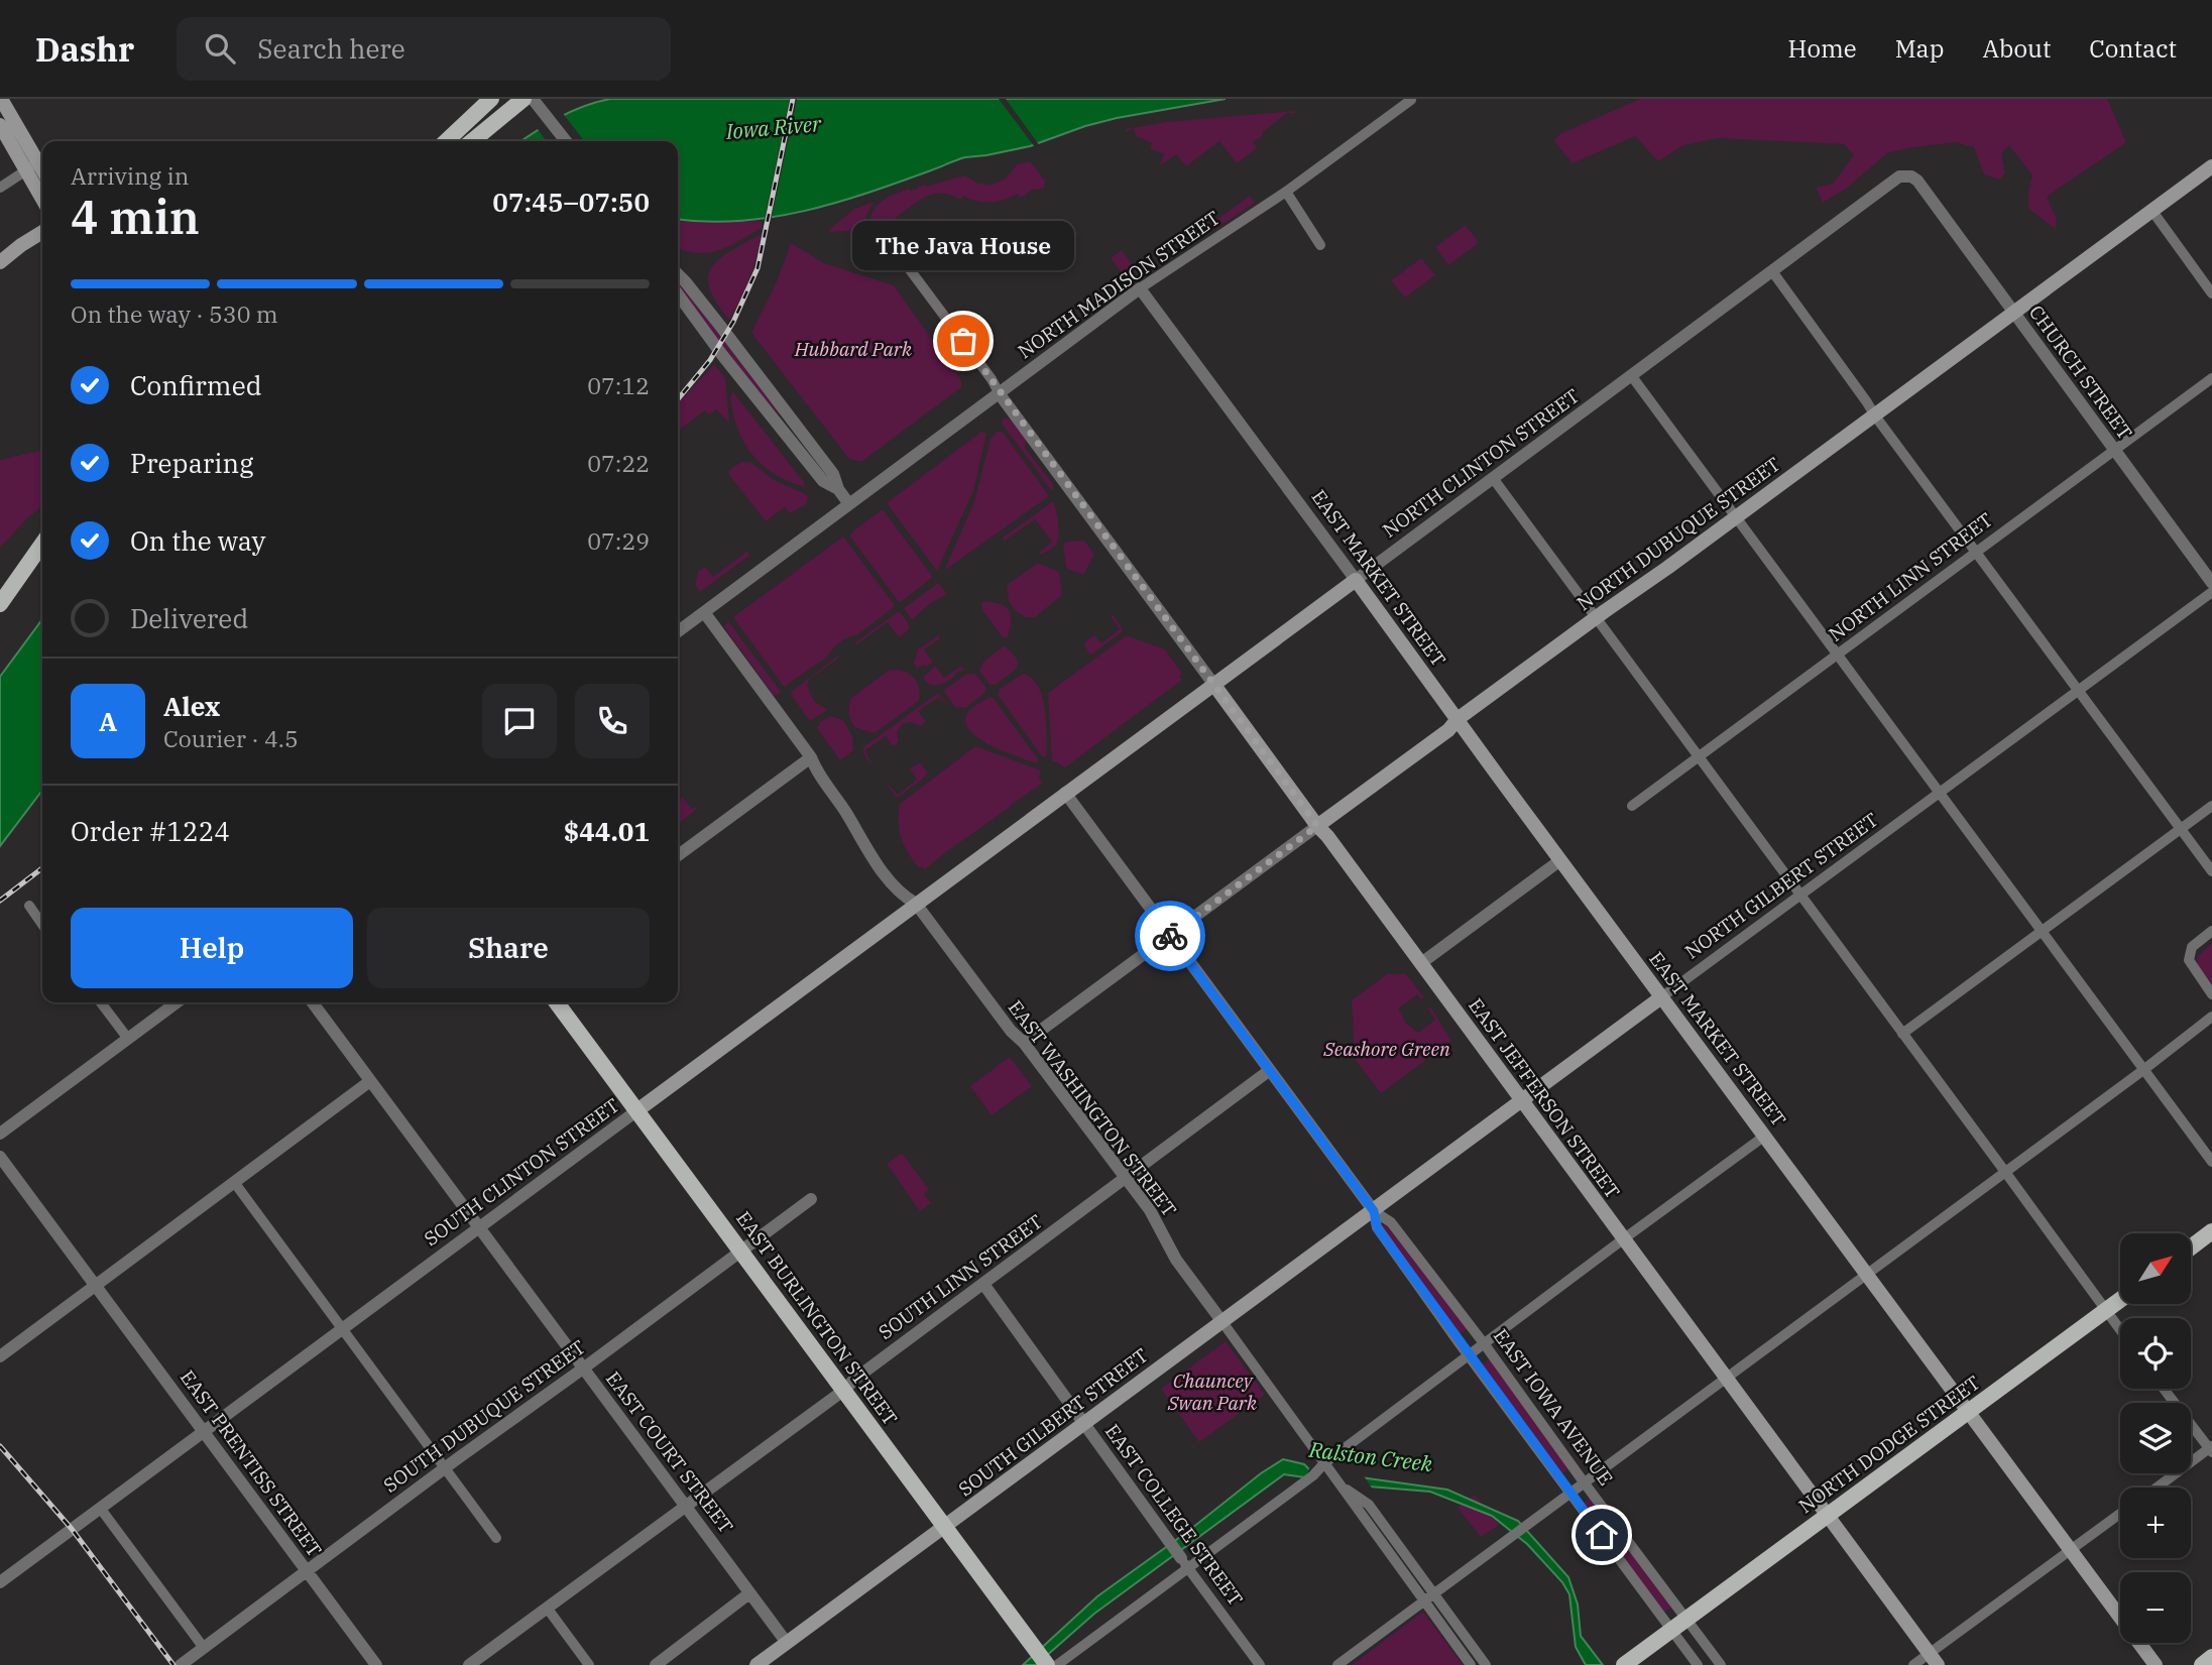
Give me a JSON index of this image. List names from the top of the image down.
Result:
{
  "streets": {
    "main road": [
      "NORTH CLINTON STREET",
      "NORTH DUBUQUE STREET",
      "EAST MARKET STREET",
      "NORTH GILBERT STREET",
      "EAST JEFFERSON STREET",
      "SOUTH CLINTON STREET",
      "EAST BURLINGTON STREET",
      "SOUTH GILBERT STREET",
      "NORTH DODGE STREET"
    ],
    "street": [
      "NORTH MADISON STREET",
      "CHURCH STREET",
      "NORTH LINN STREET",
      "EAST WASHINGTON STREET",
      "SOUTH LINN STREET",
      "EAST IOWA AVENUE",
      "SOUTH DUBUQUE STREET",
      "EAST COURT STREET",
      "EAST PRENTISS STREET",
      "EAST COLLEGE STREET"
    ]
  },
  "crossings": [
    ["NORTH MADISON STREET", "EAST MARKET STREET"],
    ["NORTH MADISON STREET", "EAST JEFFERSON STREET"],
    ["NORTH MADISON STREET", "EAST WASHINGTON STREET"],
    ["CHURCH STREET", "NORTH CLINTON STREET"],
    ["CHURCH STREET", "NORTH DUBUQUE STREET"],
    ["CHURCH STREET", "NORTH LINN STREET"],
    ["NORTH CLINTON STREET", "EAST MARKET STREET"],
    ["NORTH CLINTON STREET", "EAST JEFFERSON STREET"],
    ["NORTH CLINTON STREET", "SOUTH CLINTON STREET"],
    ["NORTH CLINTON STREET", "EAST IOWA AVENUE"],
    ["NORTH DUBUQUE STREET", "EAST MARKET STREET"],
    ["NORTH DUBUQUE STREET", "EAST JEFFERSON STREET"],
    ["NORTH DUBUQUE STREET", "EAST IOWA AVENUE"],
    ["EAST MARKET STREET", "NORTH GILBERT STREET"],
    ["EAST MARKET STREET", "NORTH DODGE STREET"],
    ["NORTH GILBERT STREET", "EAST JEFFERSON STREET"],
    ["NORTH GILBERT STREET", "EAST IOWA AVENUE"],
    ["NORTH GILBERT STREET", "SOUTH GILBERT STREET"],
    ["EAST JEFFERSON STREET", "NORTH DODGE STREET"],
    ["EAST WASHINGTON STREET", "SOUTH CLINTON STREET"],
    ["EAST WASHINGTON STREET", "SOUTH LINN STREET"],
    ["EAST WASHINGTON STREET", "SOUTH GILBERT STREET"],
    ["SOUTH CLINTON STREET", "EAST BURLINGTON STREET"],
    ["SOUTH CLINTON STREET", "EAST IOWA AVENUE"],
    ["SOUTH CLINTON STREET", "EAST COURT STREET"],
    ["SOUTH CLINTON STREET", "EAST PRENTISS STREET"],
    ["SOUTH LINN STREET", "EAST BURLINGTON STREET"],
    ["SOUTH LINN STREET", "EAST IOWA AVENUE"],
    ["SOUTH LINN STREET", "EAST COURT STREET"],
    ["SOUTH LINN STREET", "EAST COLLEGE STREET"],
    ["EAST BURLINGTON STREET", "SOUTH DUBUQUE STREET"],
    ["EAST BURLINGTON STREET", "SOUTH GILBERT STREET"],
    ["EAST IOWA AVENUE", "SOUTH GILBERT STREET"],
    ["EAST IOWA AVENUE", "NORTH DODGE STREET"],
    ["SOUTH DUBUQUE STREET", "EAST COURT STREET"],
    ["SOUTH DUBUQUE STREET", "EAST PRENTISS STREET"],
    ["SOUTH GILBERT STREET", "EAST COURT STREET"],
    ["SOUTH GILBERT STREET", "EAST COLLEGE STREET"]
  ],
  "water": ["Iowa River", "Ralston Creek"],
  "parks": ["Hubbard Park", "Seashore Green", "Chauncey Swan Park"],
  "places": ["The Java House"],
  "north": "top right",
  "page": {
    "header": "Dashr",
    "search": "Search here",
    "nav": [
      "Home",
      "Map",
      "About",
      "Contact"
    ],
    "heading": ["4 min", "Arriving in", "07:45–07:50"],
    "panel": [
      "Alex",
      "Courier · 4.5",
      "Order #1224",
      "$44.01"
    ],
    "bubble": "The Java House",
    "bar": "On the way · 530 m",
    "list": [
      ["Confirmed", "07:12"],
      ["Preparing", "07:22"],
      ["On the way", "07:29"],
      "Delivered"
    ],
    "round": "A",
    "buttons": ["Help", "Share"],
    "map_buttons": ["+", "−"]
  }
}
